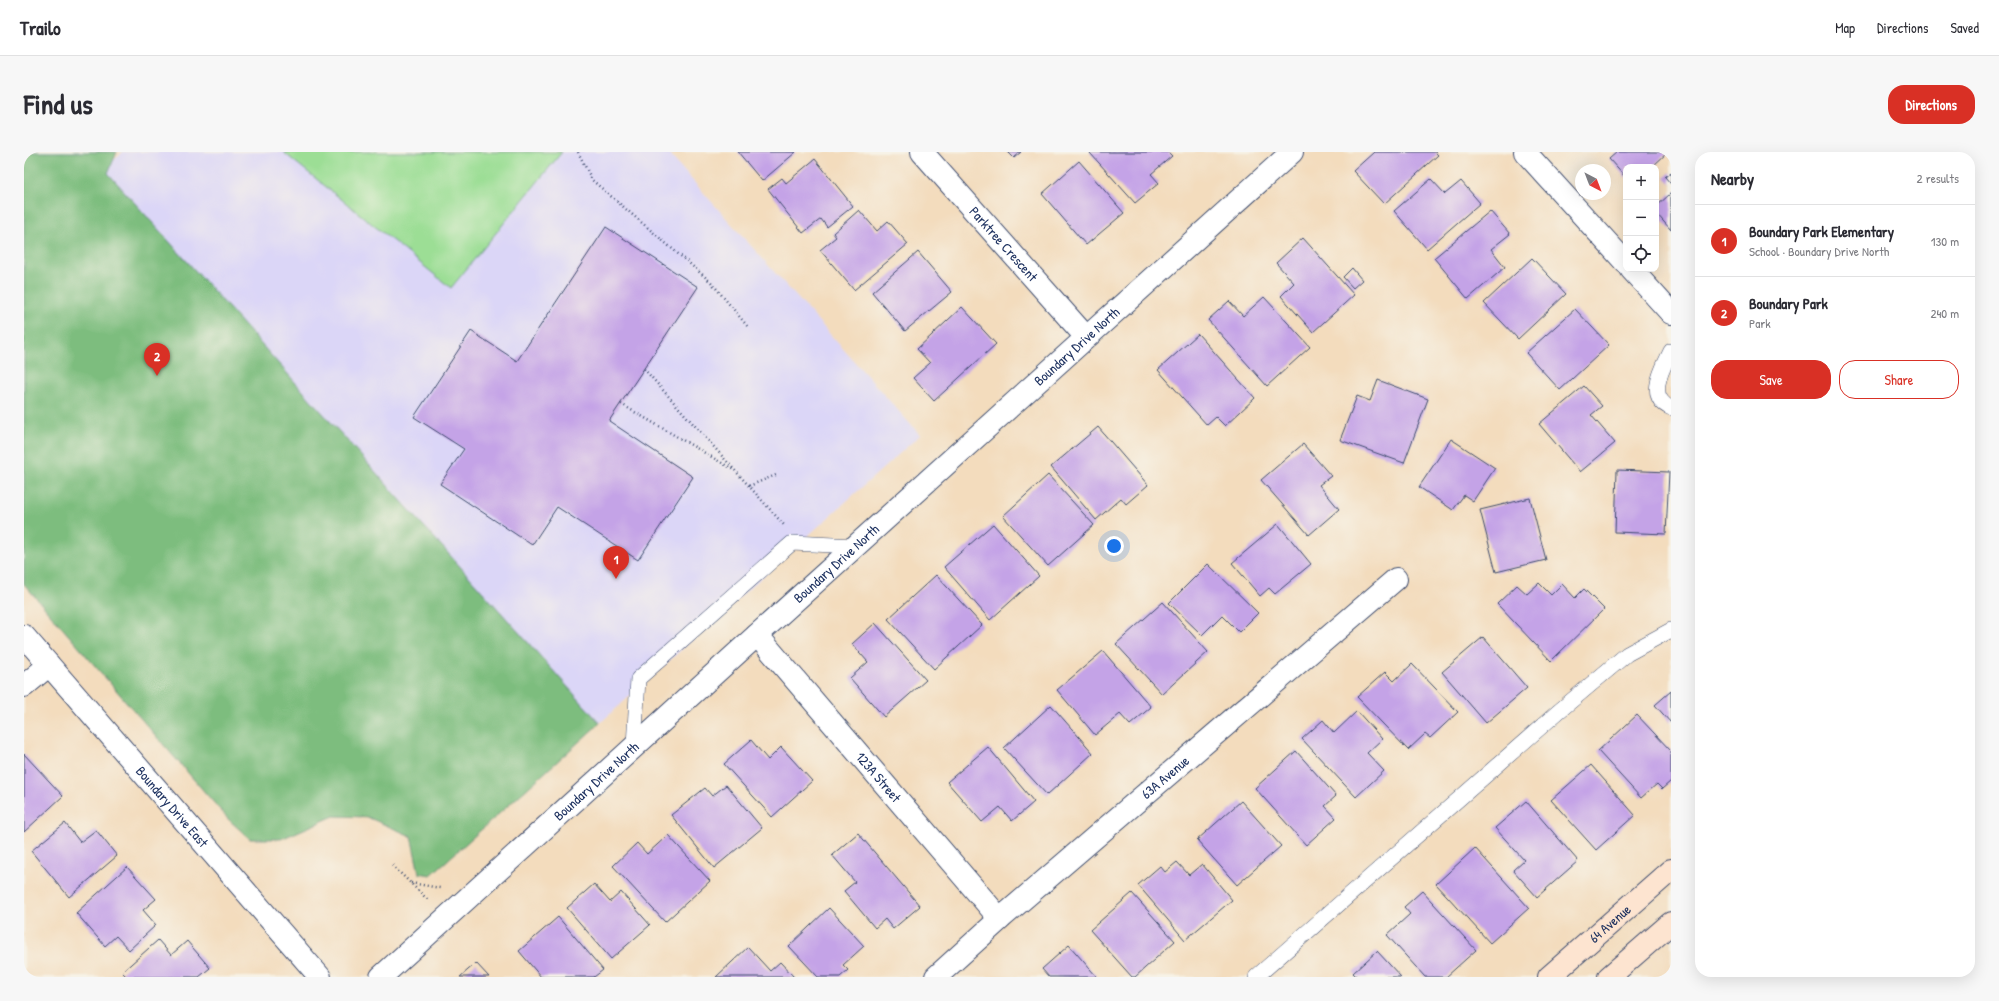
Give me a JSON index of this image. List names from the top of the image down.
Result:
{
  "streets": {
    "main road": ["64 Avenue"],
    "street": [
      "Parktree Crescent",
      "Boundary Drive North",
      "123A Street",
      "63A Avenue",
      "Boundary Drive East"
    ]
  },
  "crossings": [
    ["Parktree Crescent", "Boundary Drive North"],
    ["Boundary Drive North", "123A Street"],
    ["123A Street", "63A Avenue"]
  ],
  "north": "bottom right",
  "page": {
    "header": "Trailo",
    "nav": ["Map", "Directions", "Saved"],
    "title": "Find us",
    "buttons": [
      "Directions",
      ["Save", "Share"]
    ],
    "heading": ["Nearby", "2 results"],
    "map_buttons": ["+", "−"],
    "list": [
      {
        "mark": "1",
        "name": "Boundary Park Elementary",
        "note": "School · Boundary Drive North",
        "value": "130 m"
      },
      {
        "mark": "2",
        "name": "Boundary Park",
        "note": "Park",
        "value": "240 m"
      }
    ],
    "pins": ["2", "1"]
  }
}
